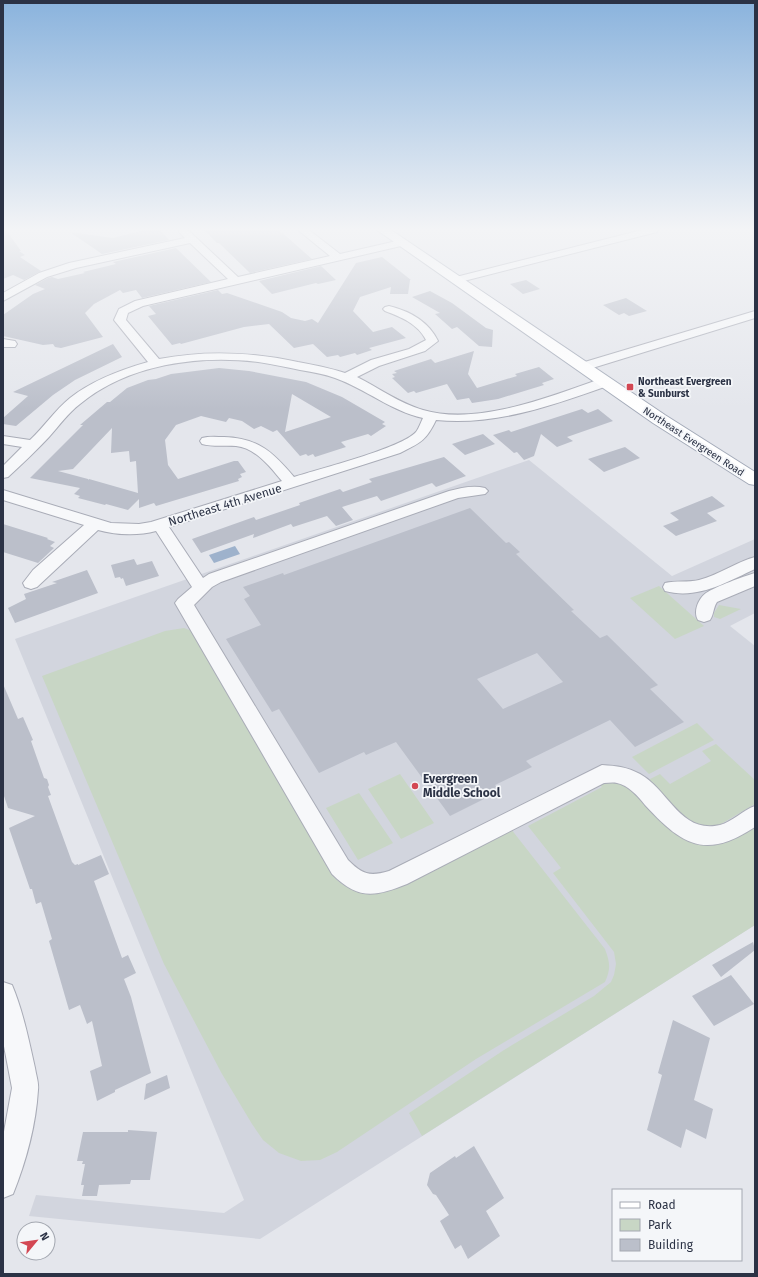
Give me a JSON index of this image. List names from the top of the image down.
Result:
{
  "streets": {
    "main road": ["Northeast Evergreen Road"],
    "street": ["Northeast 4th Avenue"]
  },
  "places": {
    "transit": ["Northeast Evergreen & Sunburst"],
    "other": ["Evergreen Middle School"]
  },
  "legend": ["Road", "Park", "Building"],
  "north": "top right"
}
